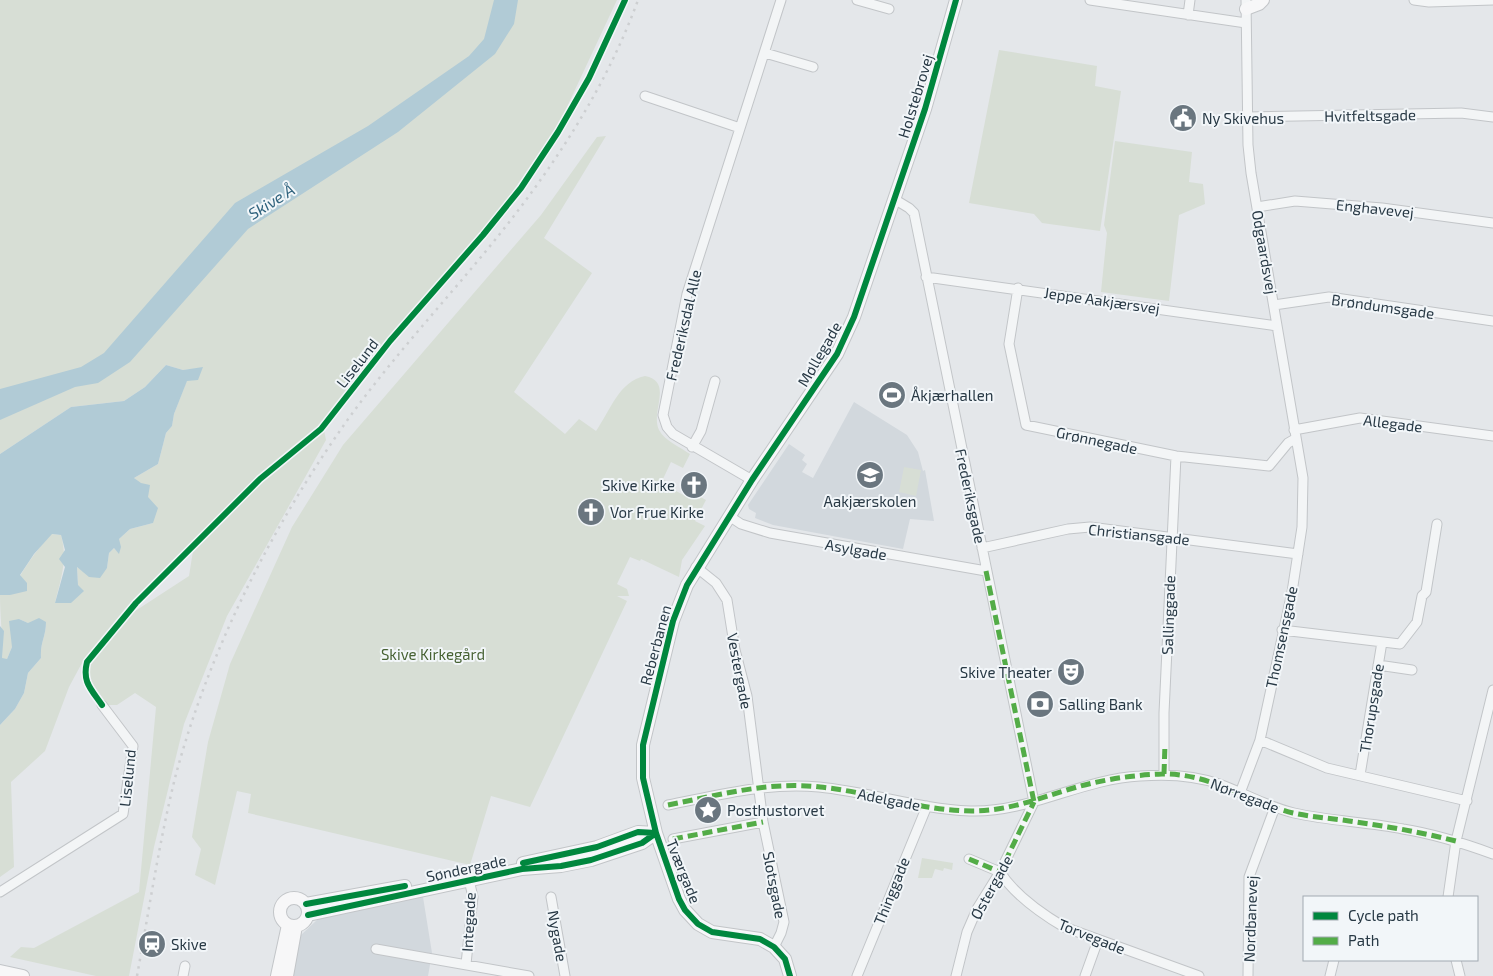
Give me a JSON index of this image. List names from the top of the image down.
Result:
{
  "streets": {
    "street": [
      "Holstebrovej",
      "Hvitfeltsgade",
      "Enghavevej",
      "Odgaardsvej",
      "Jeppe Aakjærsvej",
      "Brøndumsgade",
      "Frederiksdal Alle",
      "Møllegade",
      "Liselund",
      "Allegade",
      "Grønnegade",
      "Frederiksgade",
      "Christiansgade",
      "Asylgade",
      "Sallinggade",
      "Thomsensgade",
      "Reberbanen",
      "Vestergade",
      "Thorupsgade",
      "Nørregade",
      "Adelgade",
      "Søndergade",
      "Tværgade",
      "Slotsgade",
      "Østergade",
      "Thinggade",
      "Nordbanevej",
      "Integade",
      "Nygade",
      "Torvegade"
    ]
  },
  "crossings": [
    ["Holstebrovej", "Møllegade"],
    ["Holstebrovej", "Frederiksgade"],
    ["Hvitfeltsgade", "Odgaardsvej"],
    ["Enghavevej", "Odgaardsvej"],
    ["Odgaardsvej", "Jeppe Aakjærsvej"],
    ["Odgaardsvej", "Brøndumsgade"],
    ["Odgaardsvej", "Allegade"],
    ["Odgaardsvej", "Grønnegade"],
    ["Odgaardsvej", "Thomsensgade"],
    ["Jeppe Aakjærsvej", "Grønnegade"],
    ["Jeppe Aakjærsvej", "Frederiksgade"],
    ["Frederiksdal Alle", "Møllegade"],
    ["Frederiksdal Alle", "Reberbanen"],
    ["Møllegade", "Frederiksgade"],
    ["Møllegade", "Reberbanen"],
    ["Allegade", "Grønnegade"],
    ["Grønnegade", "Sallinggade"],
    ["Frederiksgade", "Christiansgade"],
    ["Frederiksgade", "Asylgade"],
    ["Frederiksgade", "Nørregade"],
    ["Frederiksgade", "Adelgade"],
    ["Frederiksgade", "Østergade"],
    ["Christiansgade", "Sallinggade"],
    ["Christiansgade", "Thomsensgade"],
    ["Asylgade", "Reberbanen"],
    ["Sallinggade", "Nørregade"],
    ["Thomsensgade", "Nørregade"],
    ["Reberbanen", "Vestergade"],
    ["Reberbanen", "Søndergade"],
    ["Reberbanen", "Tværgade"],
    ["Vestergade", "Adelgade"],
    ["Vestergade", "Slotsgade"],
    ["Nørregade", "Adelgade"],
    ["Nørregade", "Østergade"],
    ["Nørregade", "Nordbanevej"],
    ["Adelgade", "Slotsgade"],
    ["Adelgade", "Østergade"],
    ["Adelgade", "Thinggade"],
    ["Søndergade", "Tværgade"],
    ["Søndergade", "Integade"],
    ["Tværgade", "Slotsgade"],
    ["Østergade", "Torvegade"]
  ],
  "water": ["Skive Å"],
  "parks": ["Skive Kirkegård"],
  "places": {
    "public building": ["Ny Skivehus"],
    "sports": ["Åkjærhallen"],
    "school or university": ["Aakjærskolen"],
    "church": ["Skive Kirke", "Vor Frue Kirke"],
    "theatre": ["Skive Theater"],
    "bank": ["Salling Bank"],
    "place": ["Posthustorvet"],
    "station": ["Skive"]
  },
  "legend": ["Cycle path", "Path"]
}
